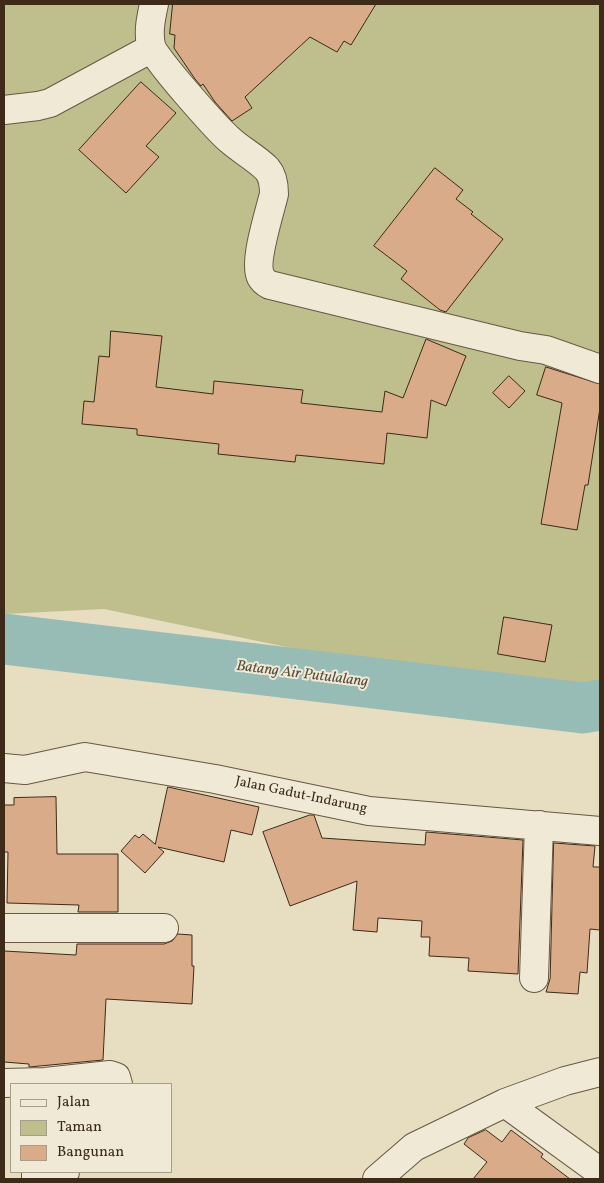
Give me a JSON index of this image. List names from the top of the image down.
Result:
{
  "streets": {
    "street": ["Jalan Gadut-Indarung"]
  },
  "water": ["Batang Air Putulalang"],
  "legend": ["Jalan", "Taman", "Bangunan"]
}
